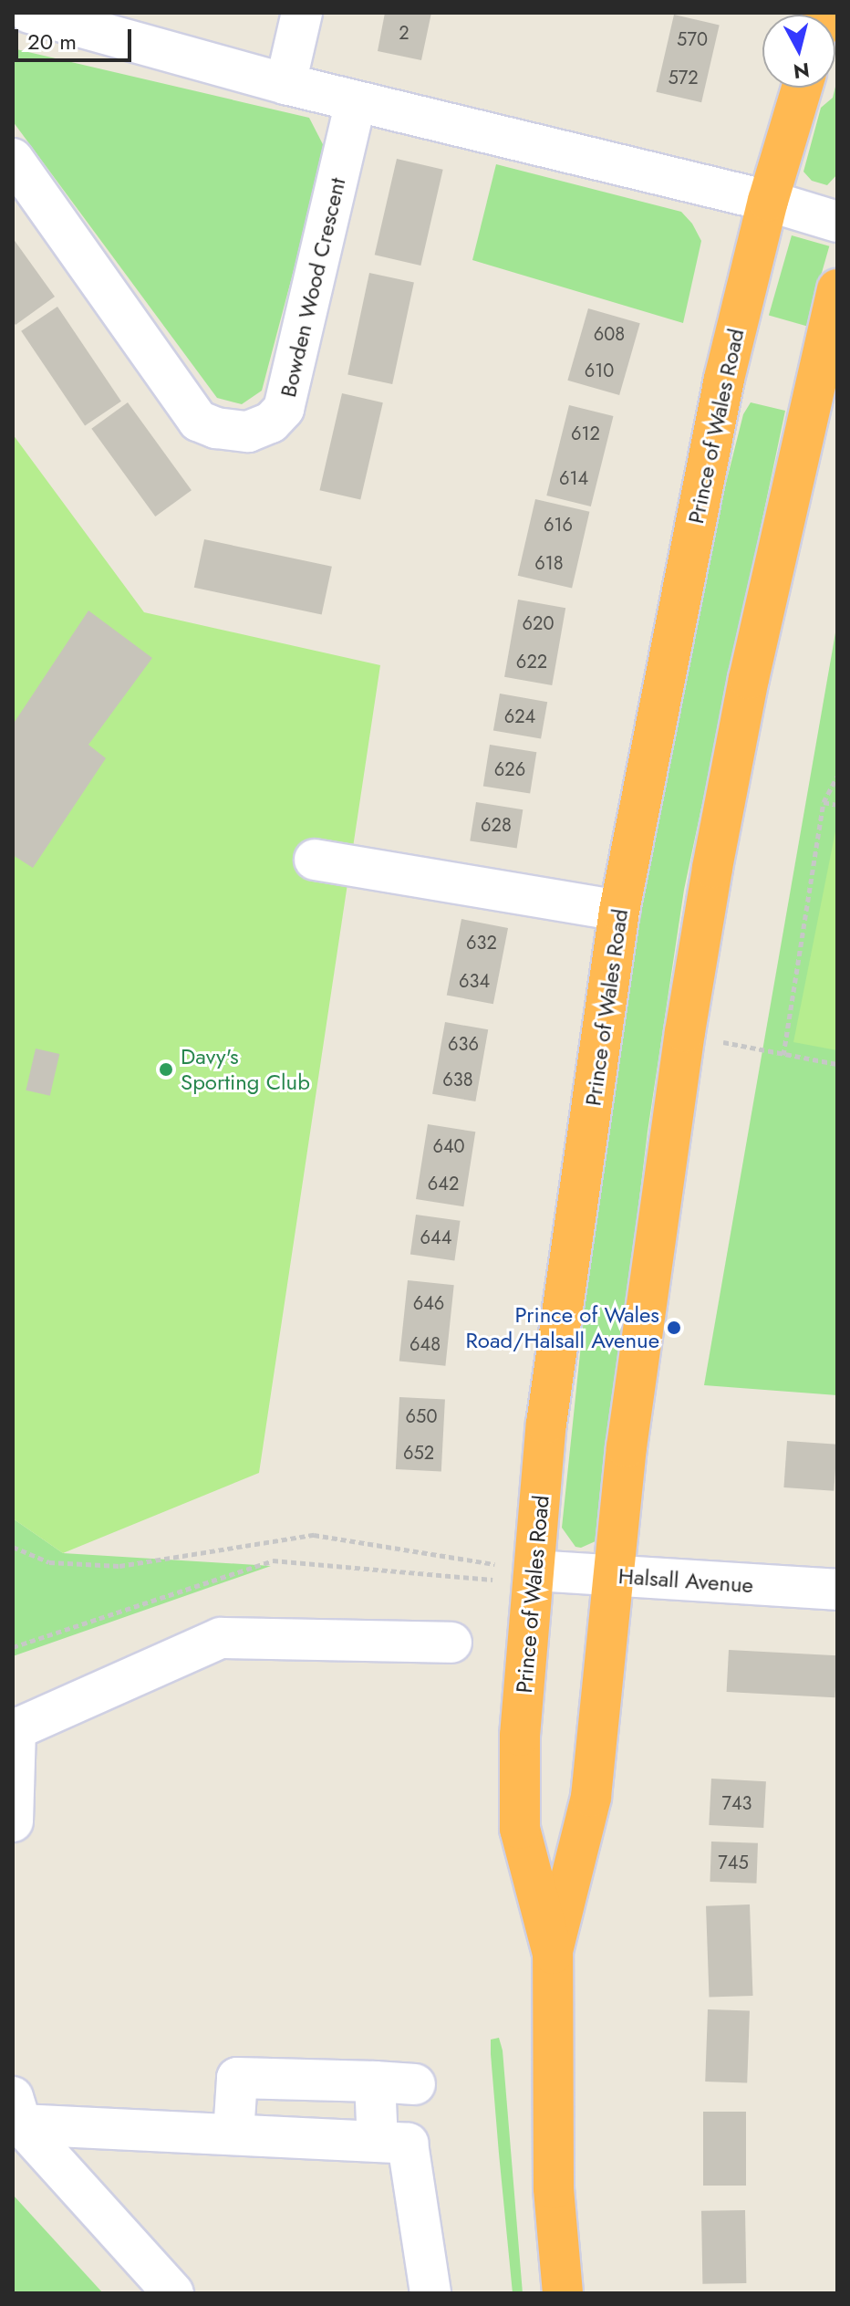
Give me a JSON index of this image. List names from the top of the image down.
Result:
{
  "streets": {
    "highway": ["Prince of Wales Road"],
    "street": ["Bowden Wood Crescent", "Halsall Avenue"]
  },
  "crossings": [
    ["Prince of Wales Road", "Halsall Avenue"]
  ],
  "places": ["Davy's Sporting Club", "Prince of Wales Road/Halsall Avenue"],
  "house_numbers": [
    "2",
    "570",
    "572",
    "608",
    "610",
    "612",
    "614",
    "616",
    "618",
    "620",
    "622",
    "624",
    "626",
    "628",
    "632",
    "634",
    "636",
    "638",
    "640",
    "642",
    "644",
    "646",
    "648",
    "650",
    "652",
    "743",
    "745"
  ],
  "scale_bar": "20 m",
  "north": "bottom"
}
